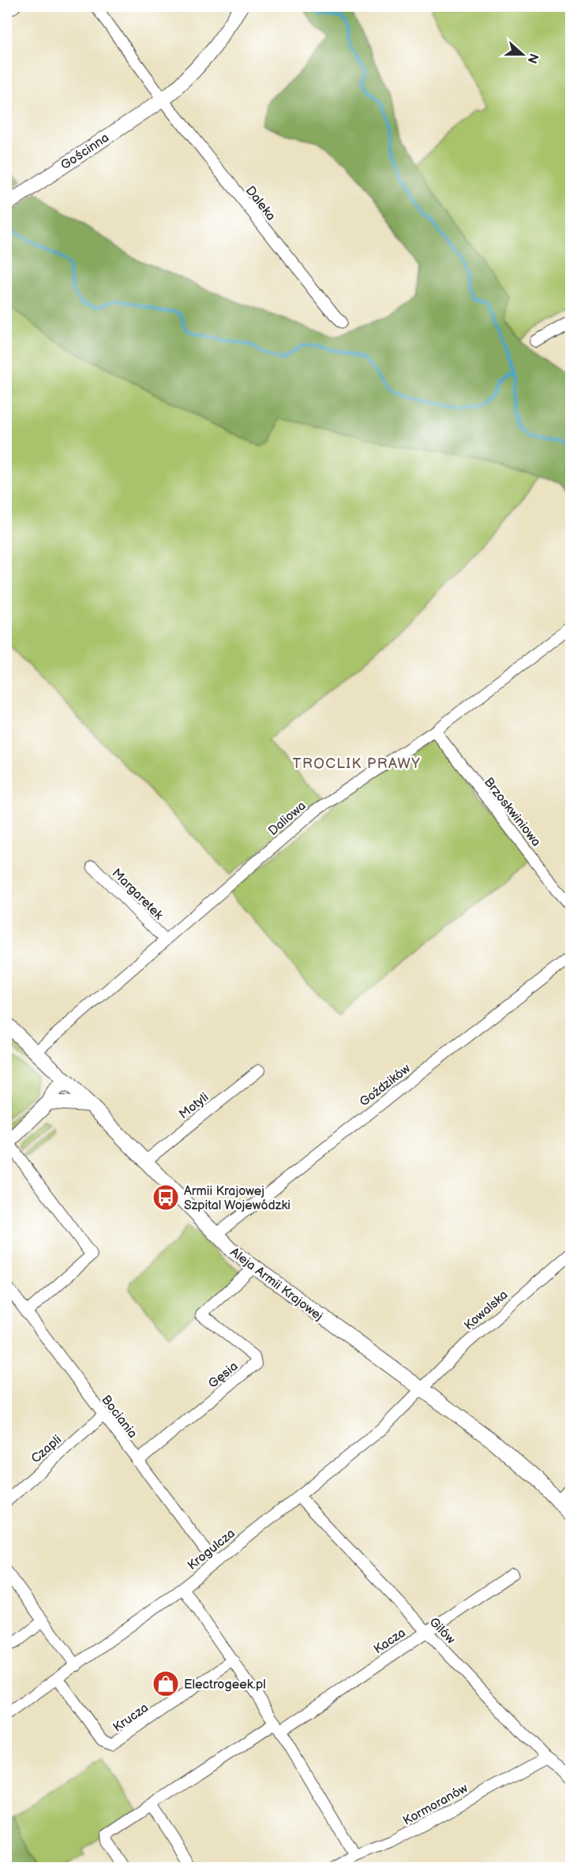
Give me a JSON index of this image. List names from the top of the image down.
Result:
{
  "streets": {
    "street": [
      "Gościnna",
      "Daleka",
      "Brzoskwiniowa",
      "Daliowa",
      "Margaretek",
      "Goździków",
      "Motyli",
      "Aleja Armii Krajowej",
      "Kowalska",
      "Gęsia",
      "Bociania",
      "Czapli",
      "Krogulcza",
      "Gilów",
      "Kacza",
      "Krucza",
      "Kormoranów"
    ]
  },
  "crossings": [
    ["Gościnna", "Daleka"],
    ["Brzoskwiniowa", "Daliowa"],
    ["Daliowa", "Margaretek"],
    ["Daliowa", "Aleja Armii Krajowej"],
    ["Goździków", "Aleja Armii Krajowej"],
    ["Motyli", "Aleja Armii Krajowej"],
    ["Aleja Armii Krajowej", "Kowalska"],
    ["Aleja Armii Krajowej", "Gęsia"],
    ["Aleja Armii Krajowej", "Krogulcza"],
    ["Kowalska", "Krogulcza"],
    ["Gęsia", "Bociania"],
    ["Bociania", "Czapli"],
    ["Bociania", "Krogulcza"],
    ["Krogulcza", "Gilów"],
    ["Krogulcza", "Krucza"],
    ["Gilów", "Kacza"],
    ["Gilów", "Kormoranów"]
  ],
  "districts": ["TROCLIK PRAWY"],
  "places": {
    "bus stop": ["Armii Krajowej Szpital Wojewódzki"],
    "shop": ["Electrogeek.pl"]
  },
  "north": "right"
}
